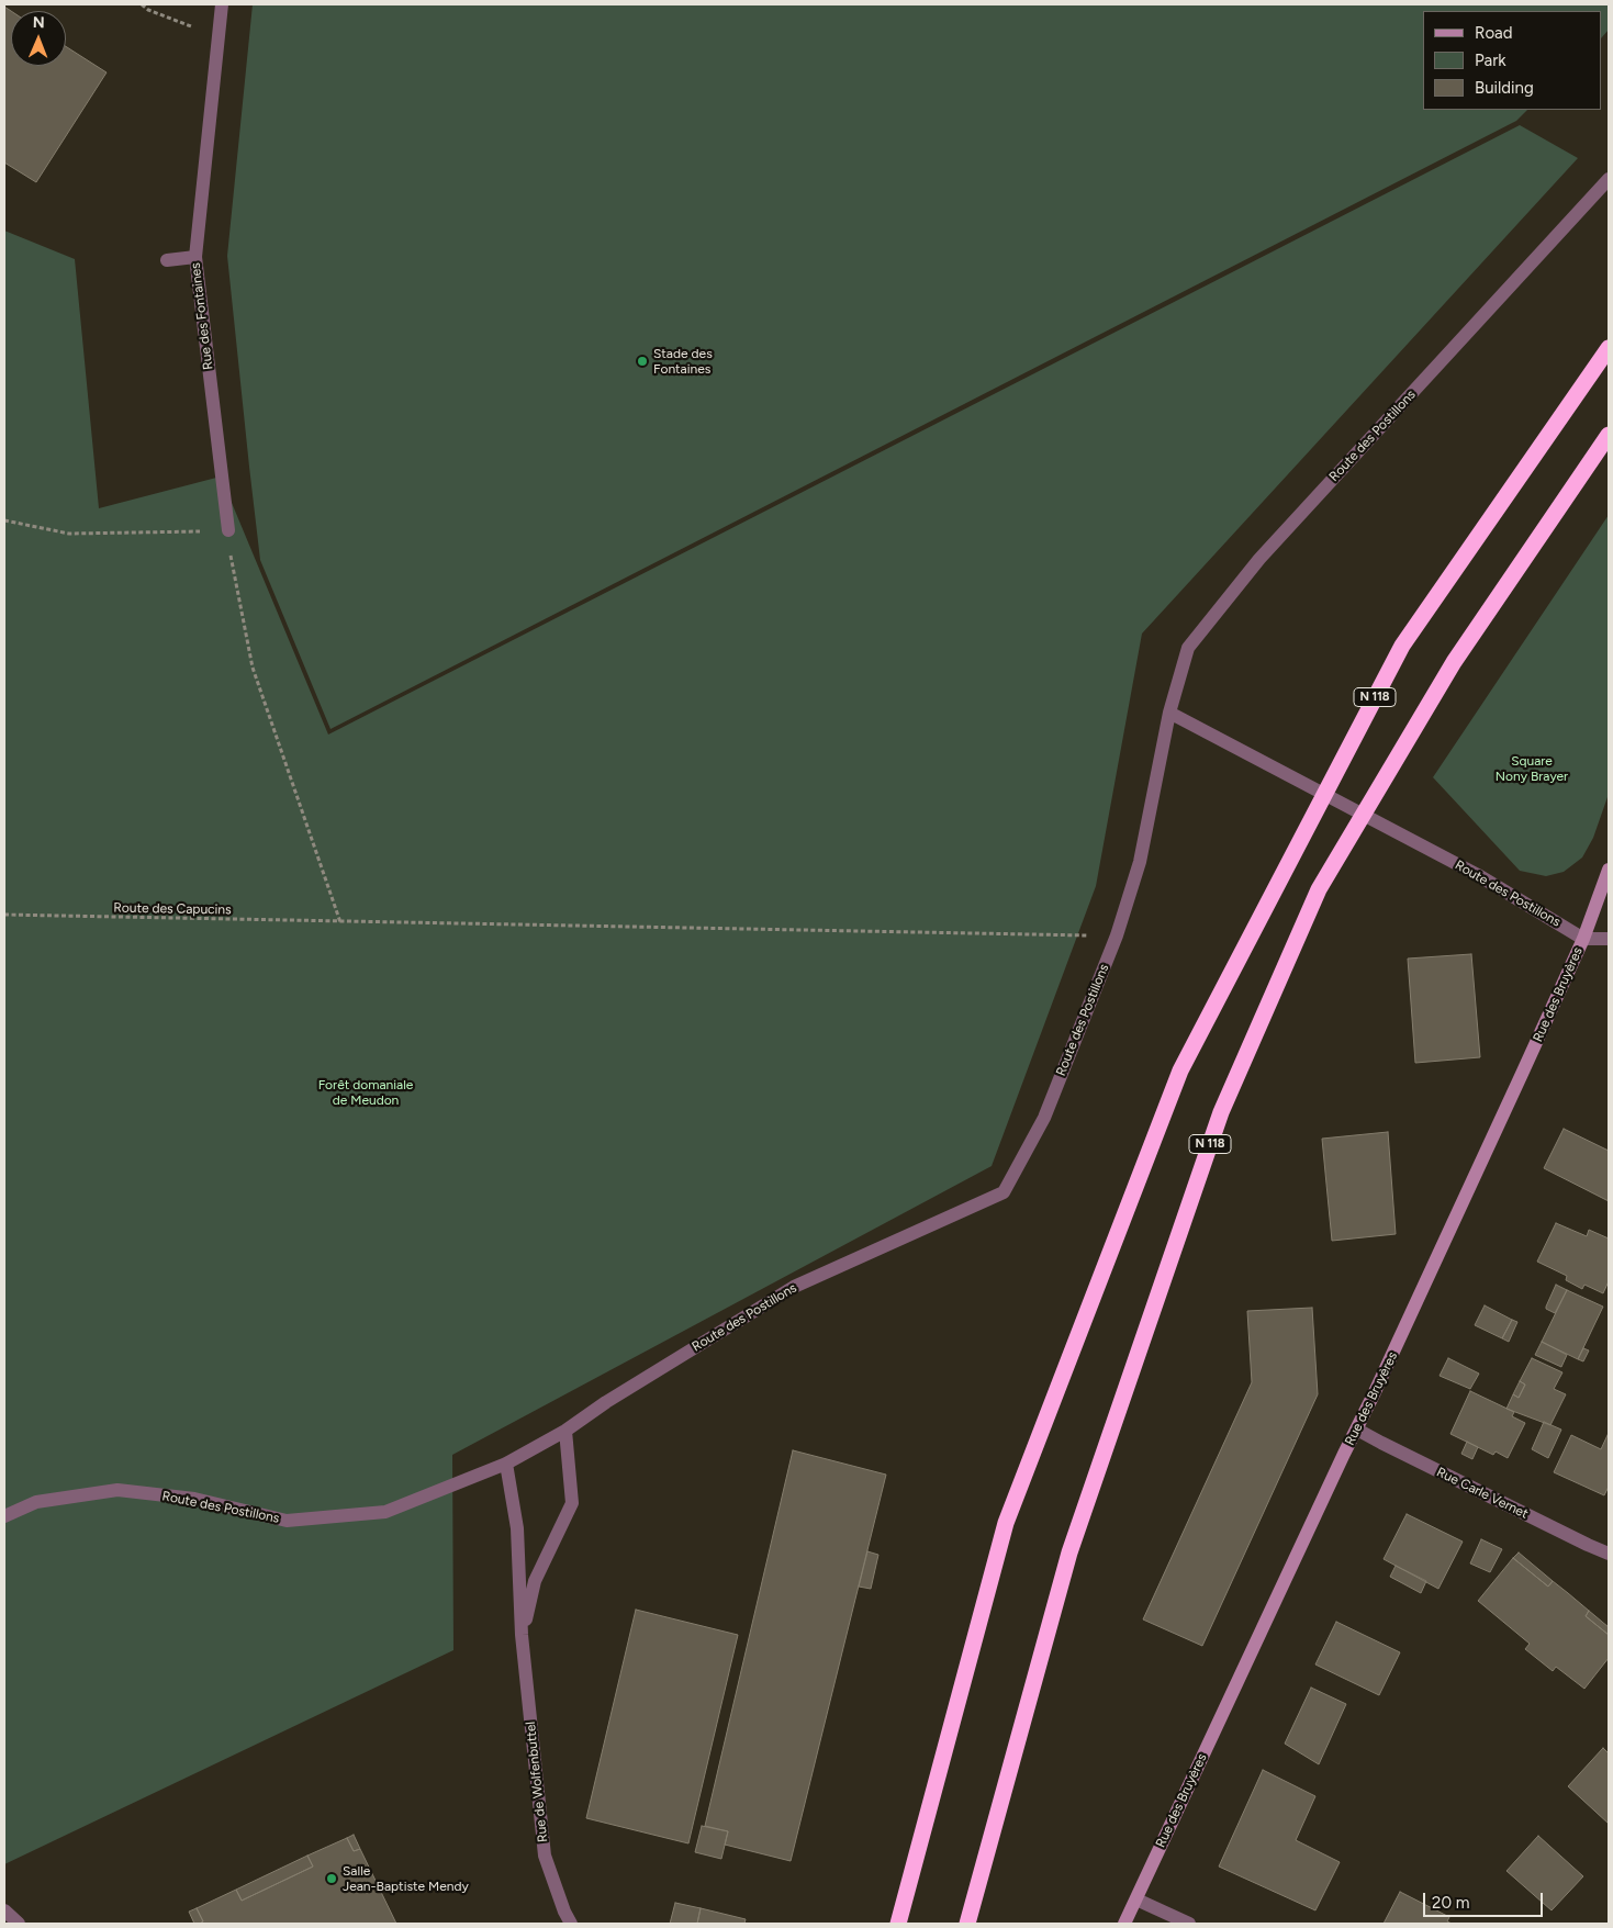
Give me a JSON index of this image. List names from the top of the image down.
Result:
{
  "streets": {
    "highway": ["N 118"],
    "street": [
      "Rue des Fontaines",
      "Route des Postillons",
      "Rue des Bruyères",
      "Rue Carle Vernet",
      "Rue de Wolfenbuttel"
    ],
    "path": ["Route des Capucins"]
  },
  "crossings": [
    ["Route des Postillons", "Route des Capucins"],
    ["Route des Postillons", "Rue des Bruyères"],
    ["Route des Postillons", "Rue de Wolfenbuttel"],
    ["Rue des Bruyères", "Rue Carle Vernet"]
  ],
  "parks": ["Square Nony Brayer", "Forêt domaniale de Meudon"],
  "places": ["Stade des Fontaines", "Salle Jean-Baptiste Mendy"],
  "legend": ["Road", "Park", "Building"],
  "scale_bar": "20 m",
  "north": "top"
}
